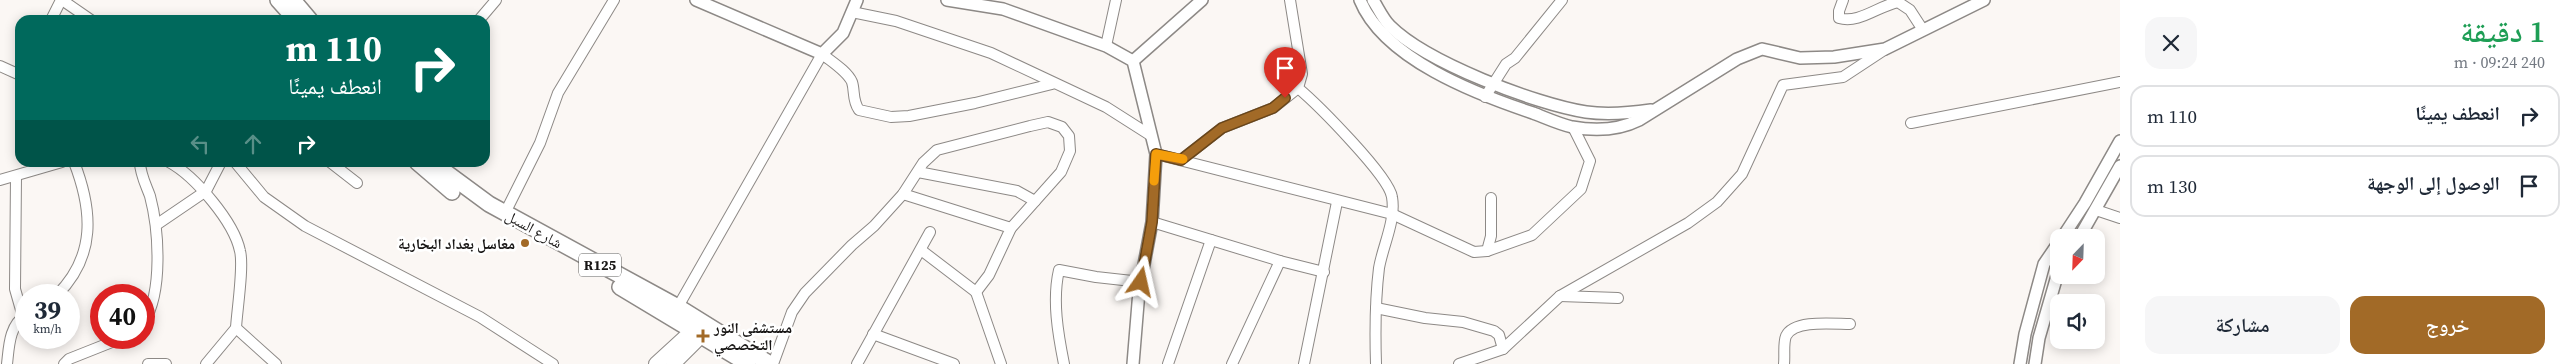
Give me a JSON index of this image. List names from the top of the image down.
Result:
{
  "streets": {
    "main road": ["شارع السبل", "R125"]
  },
  "places": {
    "other": ["مغاسل بغداد البخارية"],
    "health": ["مستشفى النور التخصصي"]
  },
  "north": "bottom left",
  "page": {
    "heading": ["1 دقيقة", "240 m · 09:24"],
    "turn": ["110 m", "انعطف يمينًا"],
    "list": [
      {
        "name": "انعطف يمينًا",
        "value": "110 m"
      },
      {
        "name": "الوصول إلى الوجهة",
        "value": "130 m"
      }
    ],
    "speed": "39 km/h",
    "limit": "40",
    "buttons": ["خروج", "مشاركة"]
  }
}
